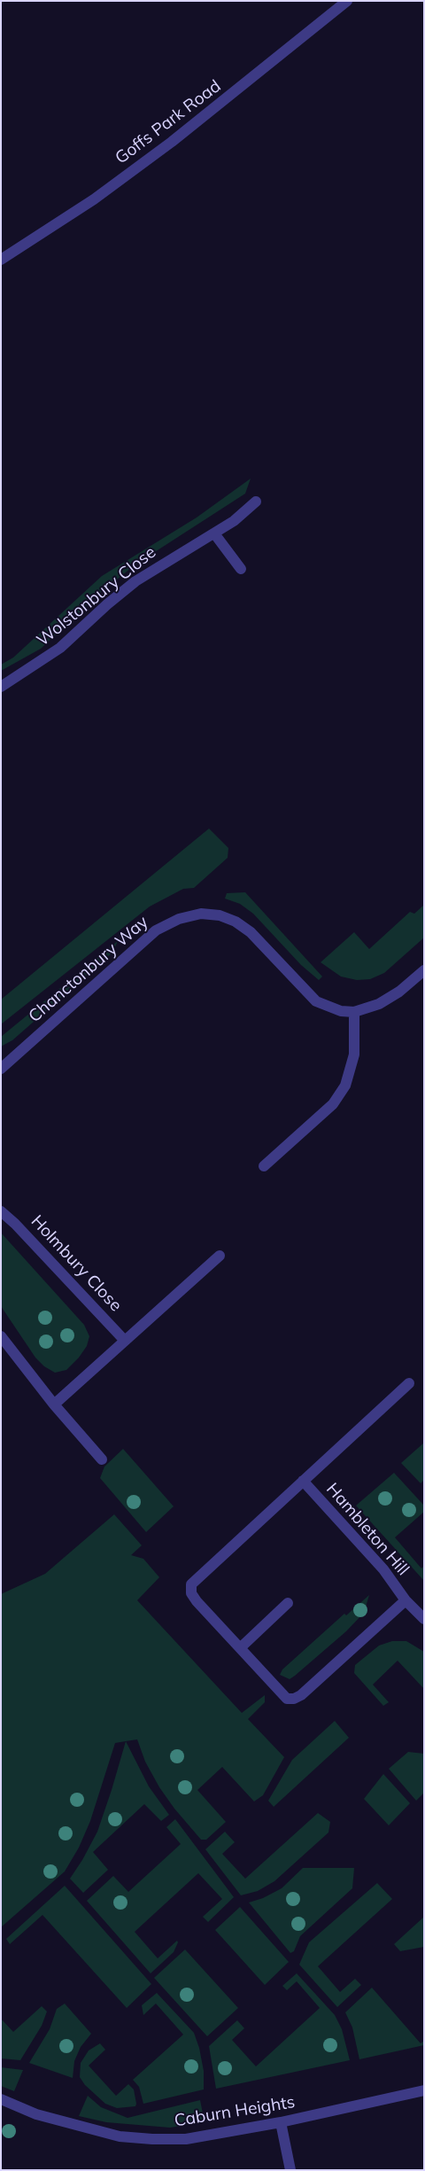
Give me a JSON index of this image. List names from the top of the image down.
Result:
{
  "streets": {
    "street": [
      "Goffs Park Road",
      "Wolstonbury Close",
      "Chanctonbury Way",
      "Holmbury Close",
      "Hambleton Hill",
      "Caburn Heights"
    ]
  }
}
